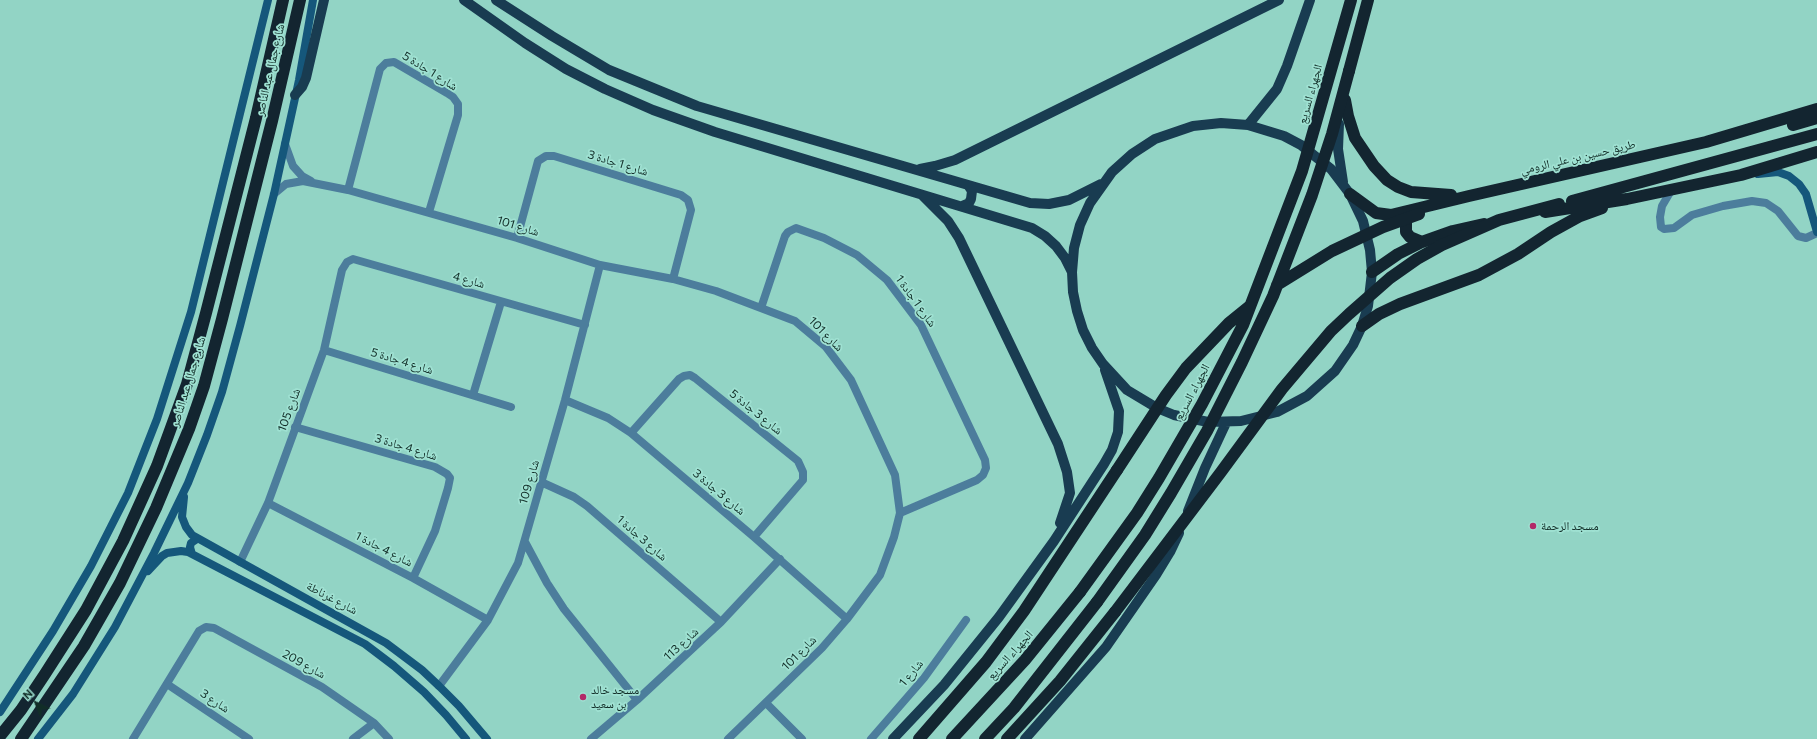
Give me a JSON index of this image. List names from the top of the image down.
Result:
{
  "streets": {
    "highway": ["شارع جمال عبد الناصر", "الجهراء السريع", "طريق حسين بن علي الرومي"],
    "main road": ["شارع غرناطة"],
    "street": [
      "شارع 1 جادة 5",
      "شارع 1 جادة 3",
      "شارع 101",
      "شارع 4",
      "شارع 1 جادة 1",
      "شارع 4 جادة 5",
      "شارع 105",
      "شارع 3 جادة 5",
      "شارع 4 جادة 3",
      "شارع 109",
      "شارع 3 جادة 3",
      "شارع 3 جادة 1",
      "شارع 4 جادة 1",
      "شارع 113",
      "شارع 209",
      "شارع 1",
      "شارع 3"
    ]
  },
  "crossings": [
    ["شارع 1 جادة 5", "شارع 101"],
    ["شارع 1 جادة 3", "شارع 101"],
    ["شارع 101", "شارع 1 جادة 1"],
    ["شارع 101", "شارع 109"],
    ["شارع 101", "شارع 3 جادة 3"],
    ["شارع 4", "شارع 105"],
    ["شارع 4", "شارع 109"],
    ["شارع 4 جادة 5", "شارع 105"],
    ["شارع 105", "شارع 4 جادة 3"],
    ["شارع 105", "شارع 4 جادة 1"],
    ["شارع 105", "شارع غرناطة"],
    ["شارع 3 جادة 5", "شارع 3 جادة 3"],
    ["شارع 4 جادة 3", "شارع 4 جادة 1"],
    ["شارع 109", "شارع 3 جادة 3"],
    ["شارع 109", "شارع 3 جادة 1"],
    ["شارع 109", "شارع 4 جادة 1"],
    ["شارع 109", "شارع غرناطة"],
    ["شارع 3 جادة 3", "شارع 113"],
    ["شارع 3 جادة 1", "شارع 113"],
    ["شارع 209", "شارع 3"]
  ],
  "places": ["مسجد الرحمة", "مسجد خالد بن سعيد"],
  "north": "top left"
}
